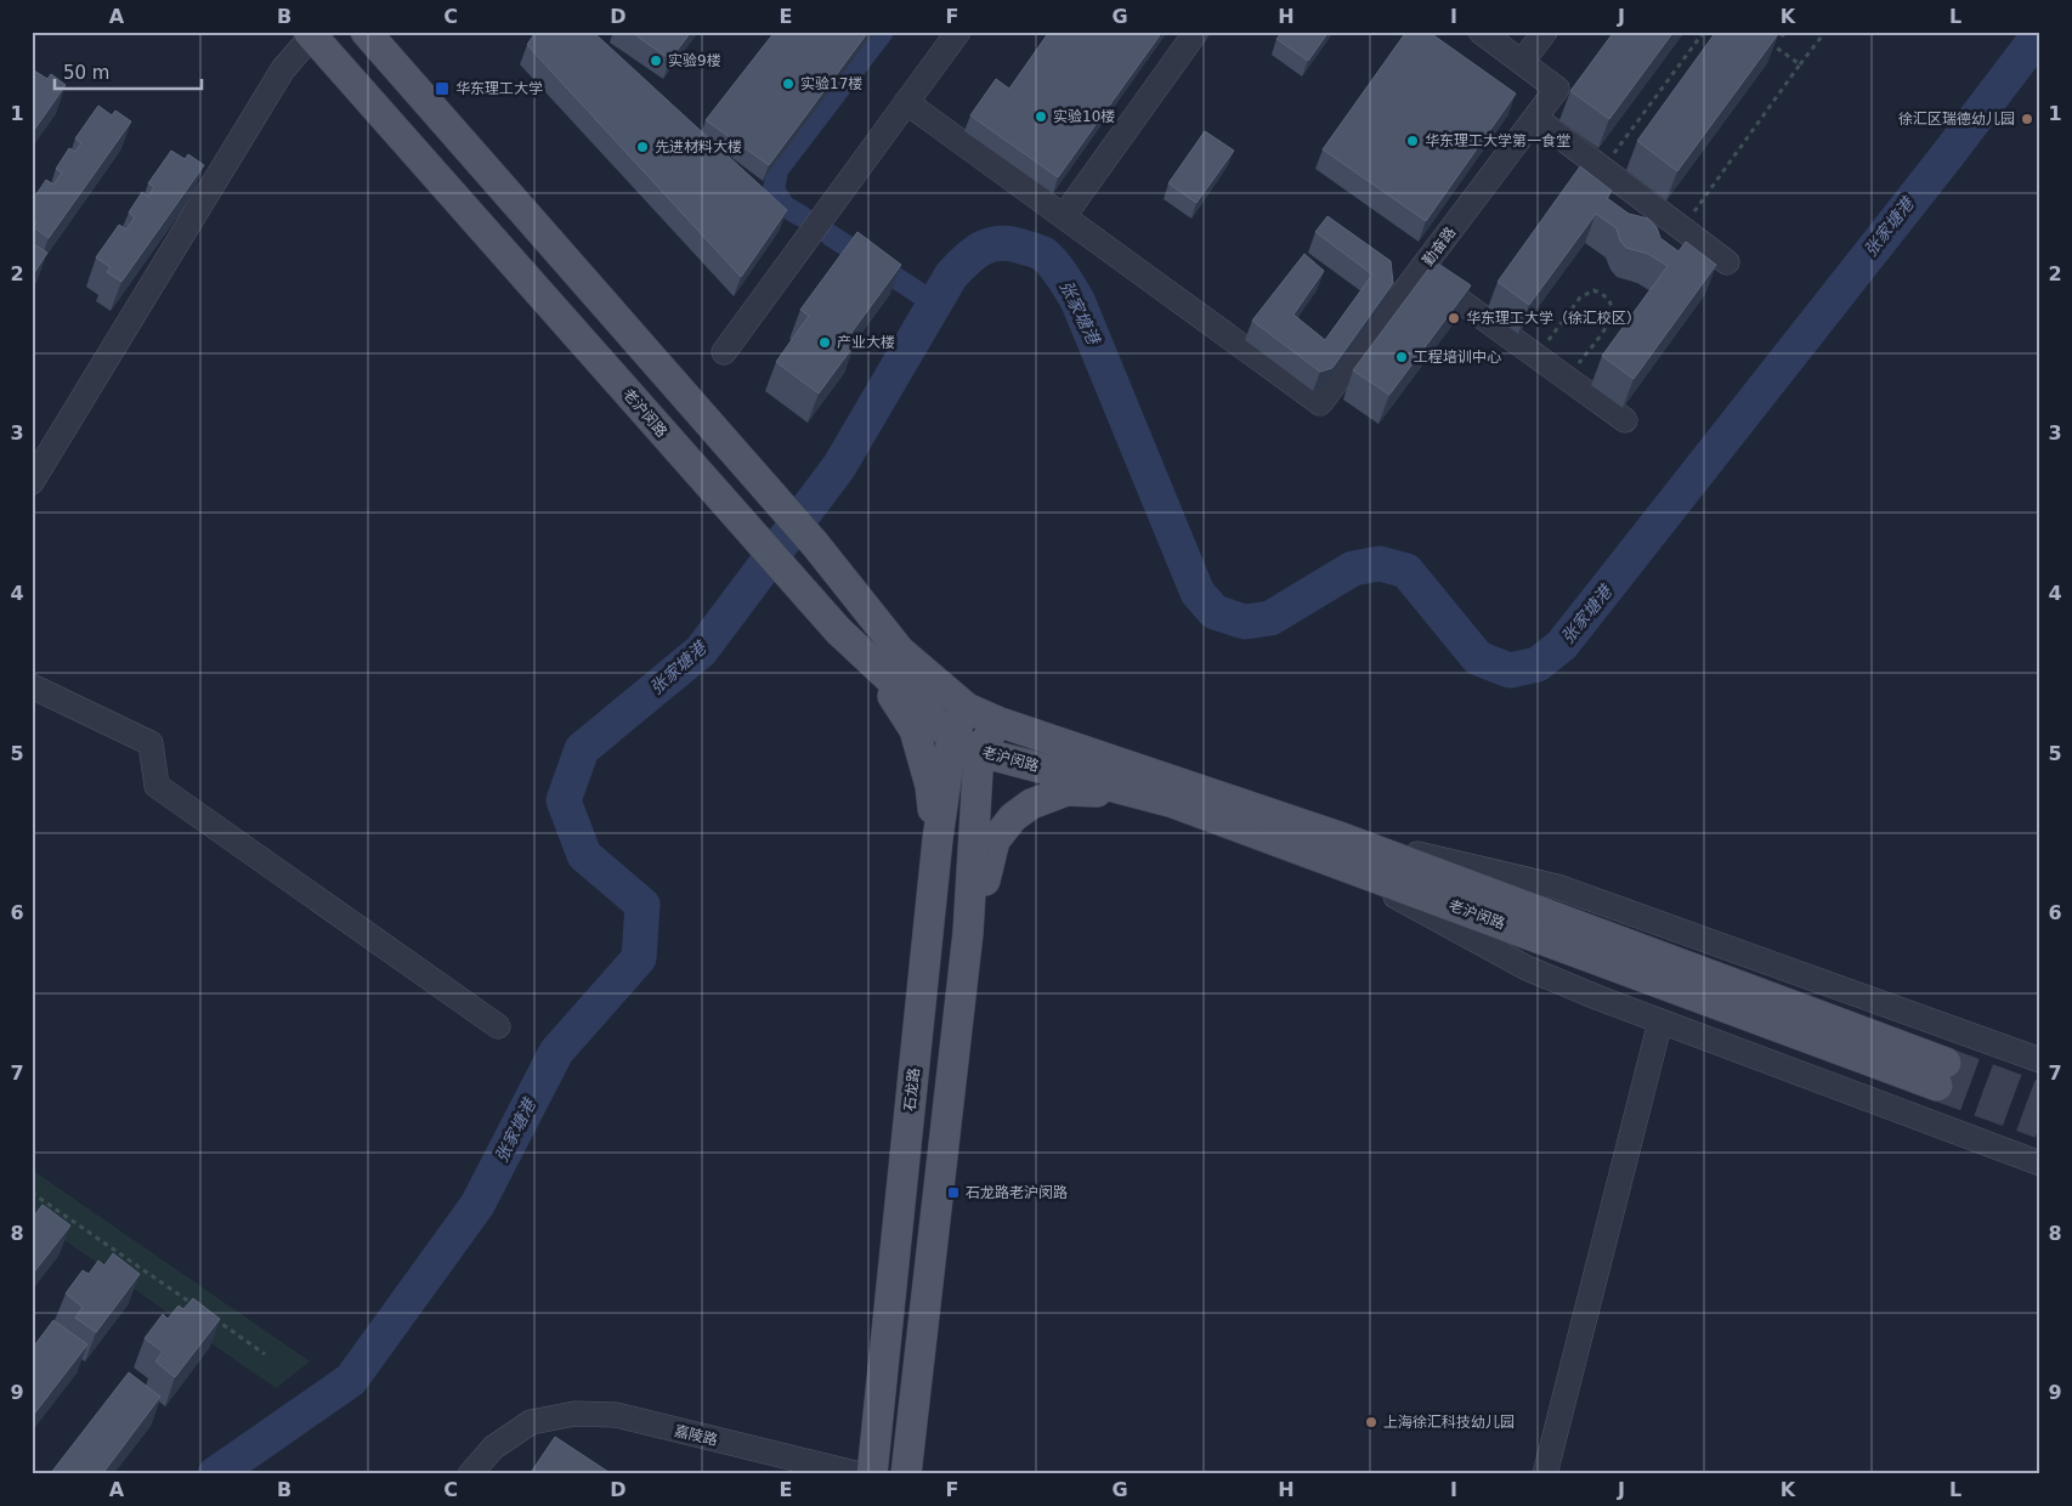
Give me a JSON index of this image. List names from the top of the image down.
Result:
{
  "streets": {
    "main road": ["老沪闵路", "石龙路"],
    "street": ["勤奋路", "嘉陵路"]
  },
  "crossings": [
    ["老沪闵路", "石龙路"]
  ],
  "water": ["张家塘港"],
  "places": {
    "other": [
      "实验9楼",
      "实验17楼",
      "实验10楼",
      "徐汇区瑞德幼儿园",
      "华东理工大学第一食堂",
      "先进材料大楼",
      "华东理工大学（徐汇校区）",
      "产业大楼",
      "工程培训中心",
      "上海徐汇科技幼儿园"
    ],
    "transit": ["华东理工大学", "石龙路老沪闵路"]
  },
  "scale_bar": "50 m",
  "grid": {
    "columns": [
      "A",
      "B",
      "C",
      "D",
      "E",
      "F",
      "G",
      "H",
      "I",
      "J",
      "K",
      "L"
    ],
    "rows": [
      "1",
      "2",
      "3",
      "4",
      "5",
      "6",
      "7",
      "8",
      "9"
    ]
  }
}
